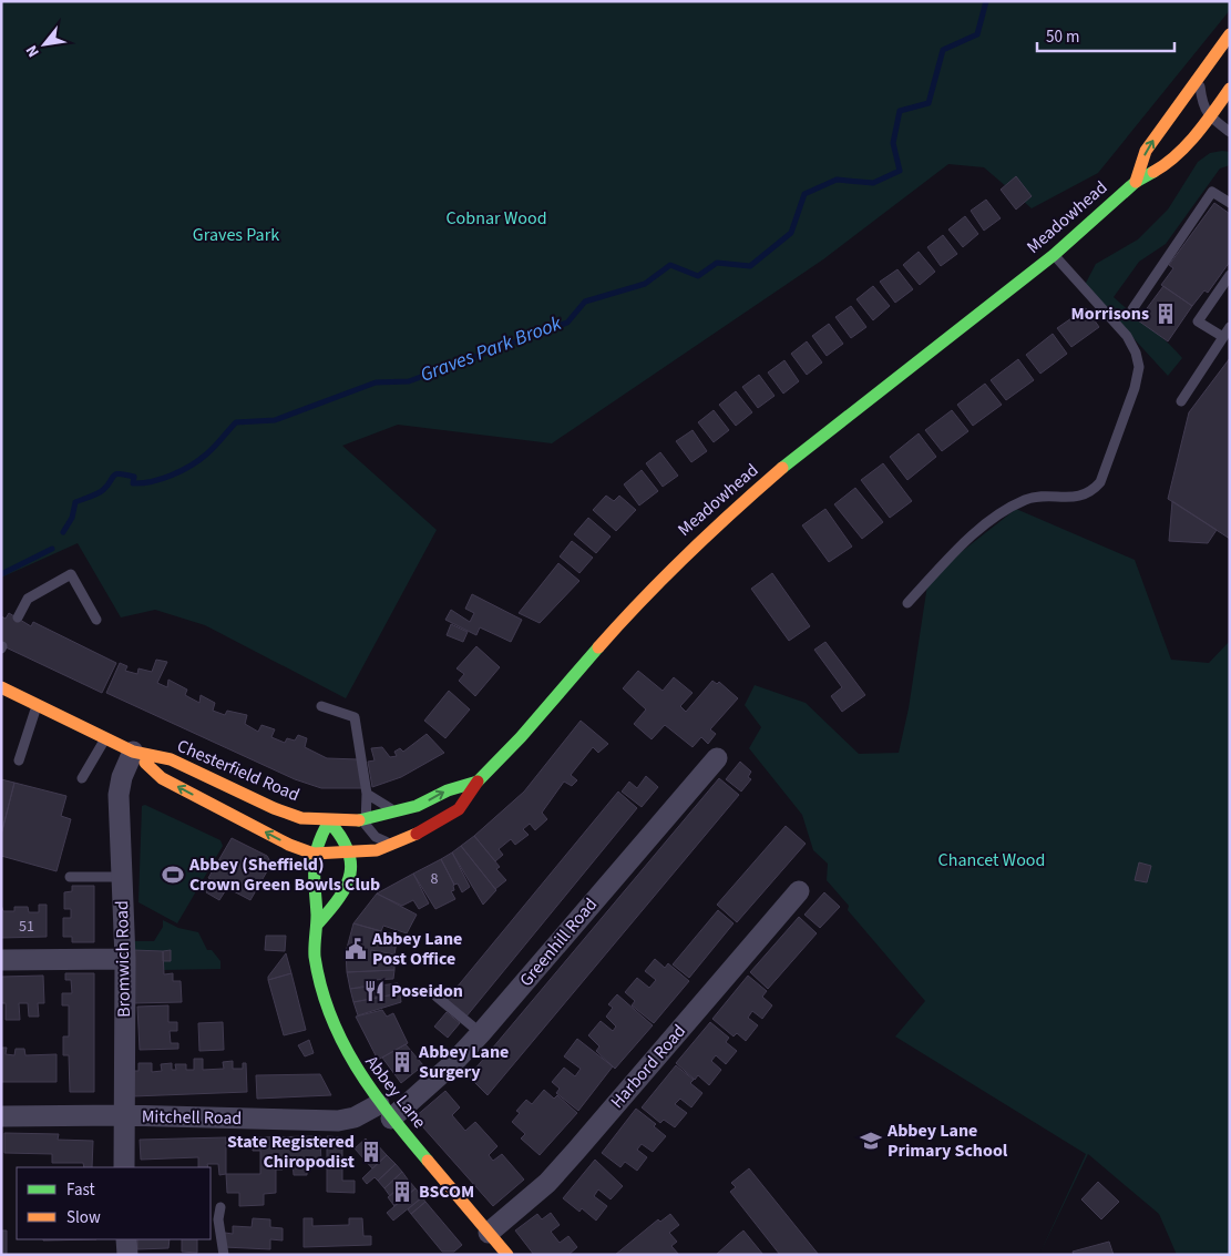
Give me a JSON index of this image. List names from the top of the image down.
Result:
{
  "streets": {
    "main road": ["Meadowhead", "Chesterfield Road", "Abbey Lane"],
    "street": [
      "Greenhill Road",
      "Bromwich Road",
      "Harbord Road",
      "Mitchell Road"
    ]
  },
  "crossings": [
    ["Chesterfield Road", "Bromwich Road"],
    ["Chesterfield Road", "Abbey Lane"],
    ["Greenhill Road", "Abbey Lane"],
    ["Greenhill Road", "Mitchell Road"],
    ["Bromwich Road", "Mitchell Road"],
    ["Harbord Road", "Abbey Lane"],
    ["Abbey Lane", "Mitchell Road"]
  ],
  "water": ["Graves Park Brook"],
  "parks": ["Cobnar Wood", "Graves Park", "Chancet Wood"],
  "places": {
    "building": [
      "Morrisons",
      "Abbey Lane Surgery",
      "State Registered Chiropodist",
      "BSCOM"
    ],
    "sports": ["Abbey (Sheffield) Crown Green Bowls Club"],
    "public building": ["Abbey Lane Post Office"],
    "restaurant": ["Poseidon"],
    "school or university": ["Abbey Lane Primary School"]
  },
  "house_numbers": ["8", "51"],
  "legend": ["Fast", "Slow"],
  "scale_bar": "50 m",
  "north": "bottom left"
}
